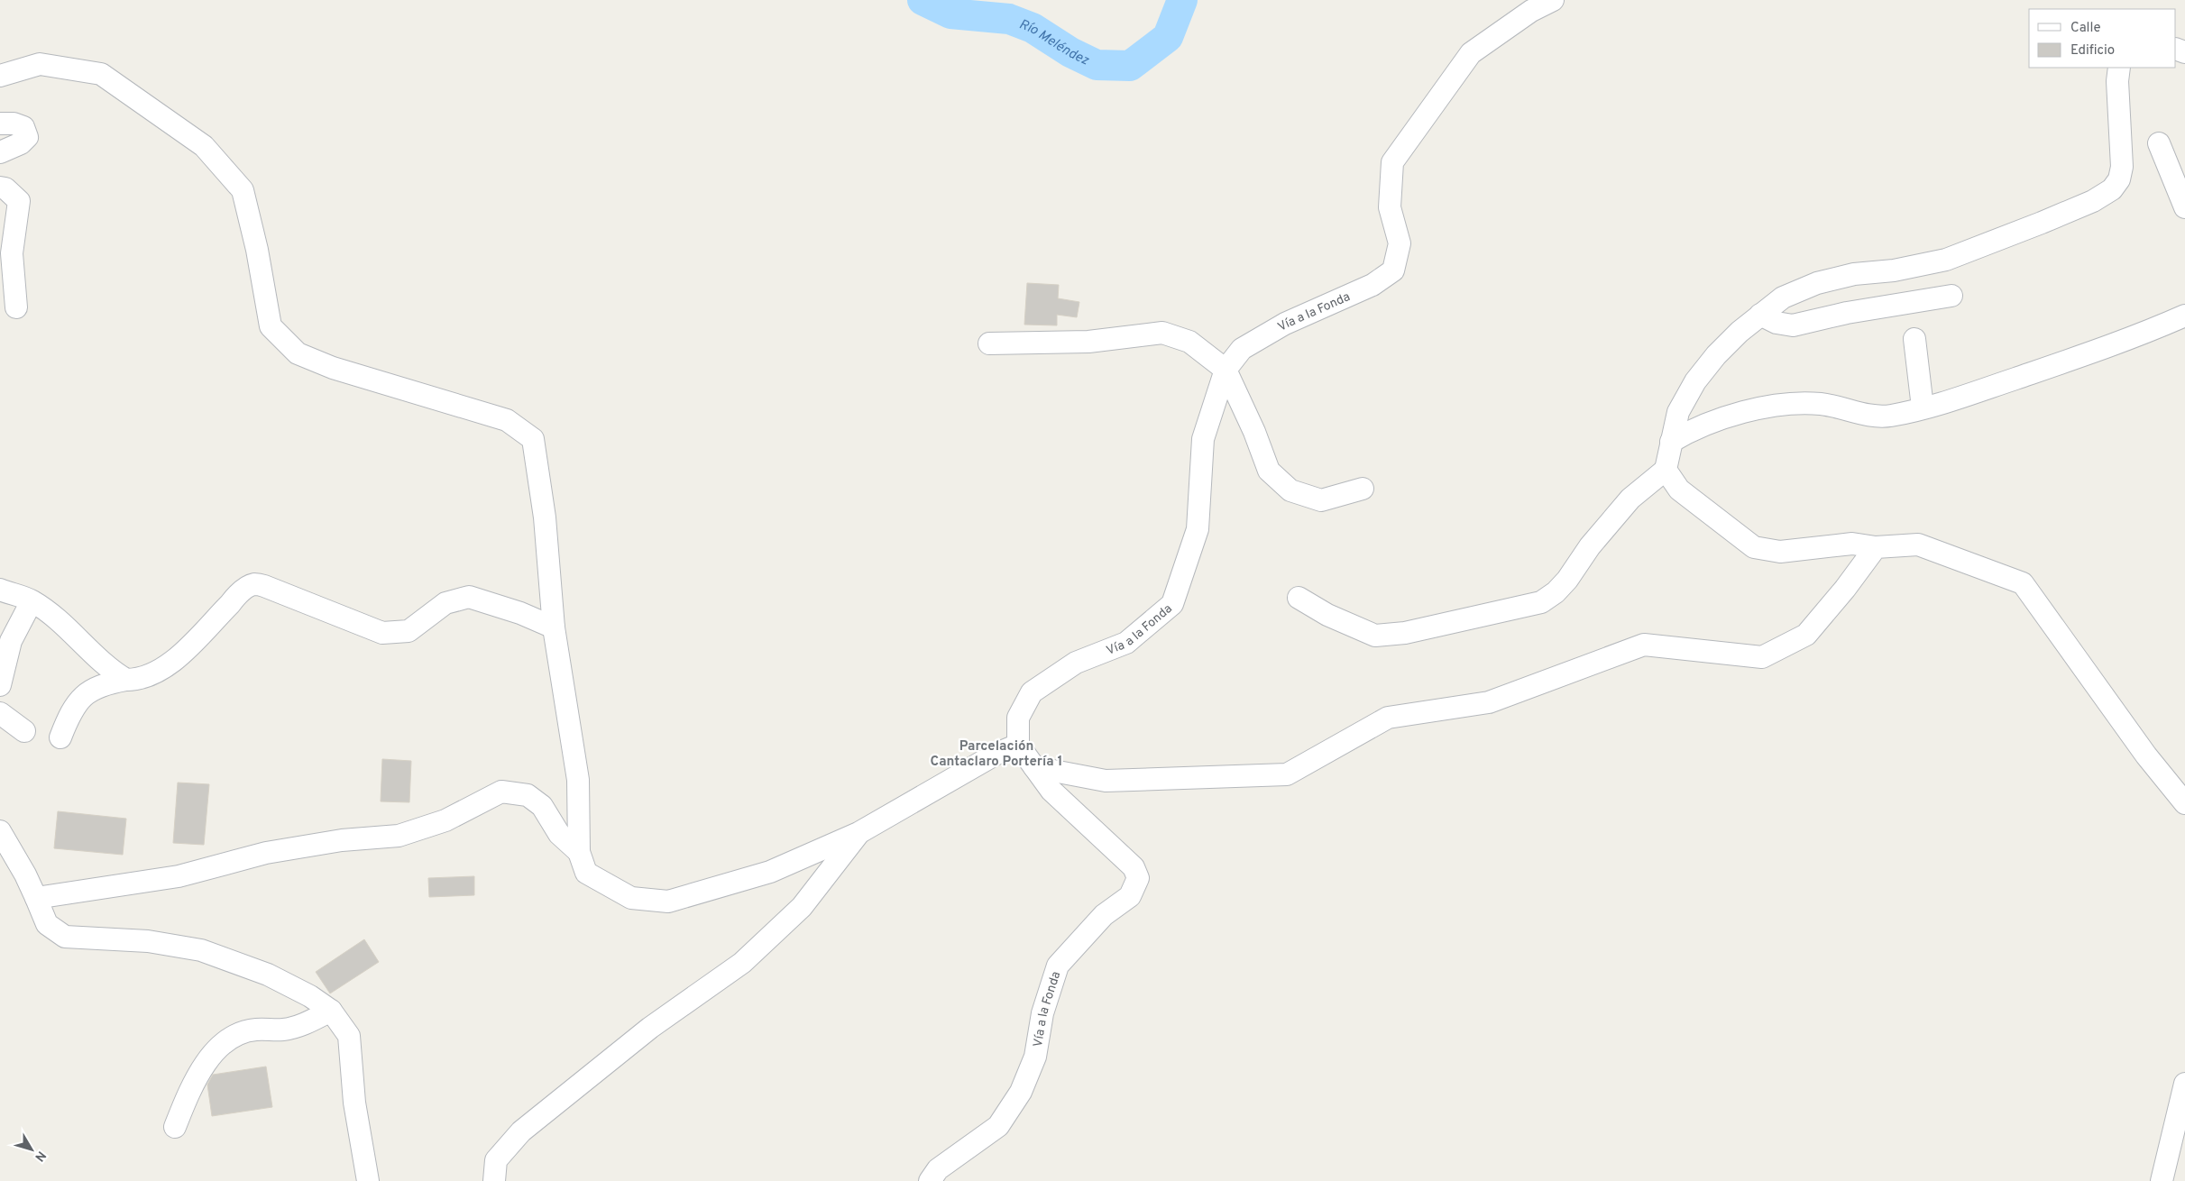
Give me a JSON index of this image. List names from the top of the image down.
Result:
{
  "streets": {
    "street": ["Vía a la Fonda"]
  },
  "districts": ["Parcelación Cantaclaro Portería 1"],
  "water": ["Río Meléndez"],
  "legend": ["Calle", "Edificio"],
  "north": "bottom right"
}
